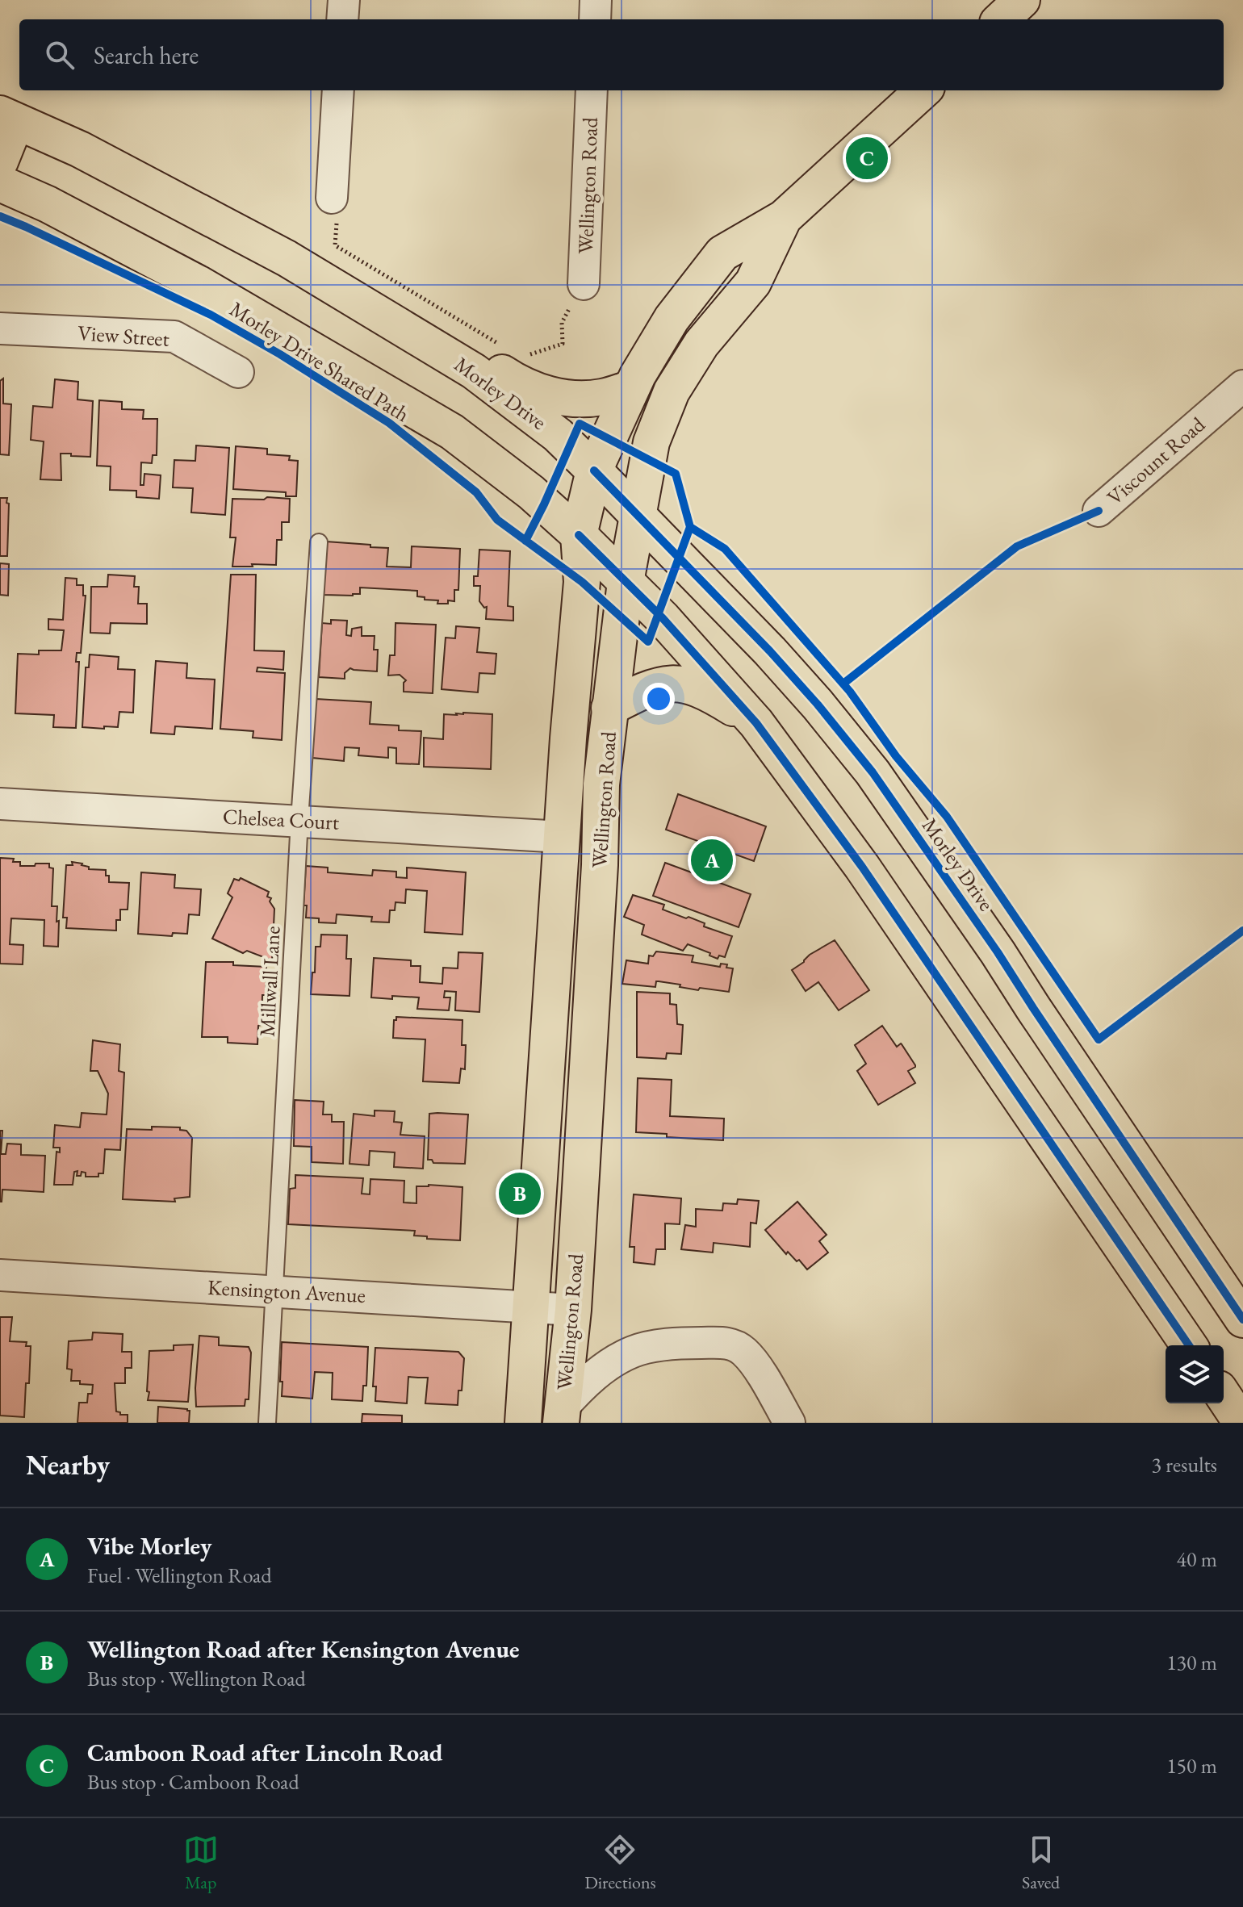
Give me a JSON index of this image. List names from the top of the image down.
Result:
{
  "streets": {
    "main road": ["Wellington Road", "Morley Drive"],
    "street": [
      "View Street",
      "Viscount Road",
      "Chelsea Court",
      "Kensington Avenue"
    ],
    "lane": ["Millwall Lane"],
    "cycle path": ["Morley Drive Shared Path"]
  },
  "crossings": [
    ["Wellington Road", "Morley Drive"],
    ["Wellington Road", "Chelsea Court"],
    ["Wellington Road", "Kensington Avenue"],
    ["Chelsea Court", "Millwall Lane"],
    ["Millwall Lane", "Kensington Avenue"]
  ],
  "page": {
    "search": "Search here",
    "pins": ["C", "A", "B"],
    "heading": ["Nearby", "3 results"],
    "list": [
      {
        "mark": "A",
        "name": "Vibe Morley",
        "note": "Fuel · Wellington Road",
        "value": "40 m"
      },
      {
        "mark": "B",
        "name": "Wellington Road after Kensington Avenue",
        "note": "Bus stop · Wellington Road",
        "value": "130 m"
      },
      {
        "mark": "C",
        "name": "Camboon Road after Lincoln Road",
        "note": "Bus stop · Camboon Road",
        "value": "150 m"
      }
    ],
    "nav": ["Map", "Directions", "Saved"]
  }
}
